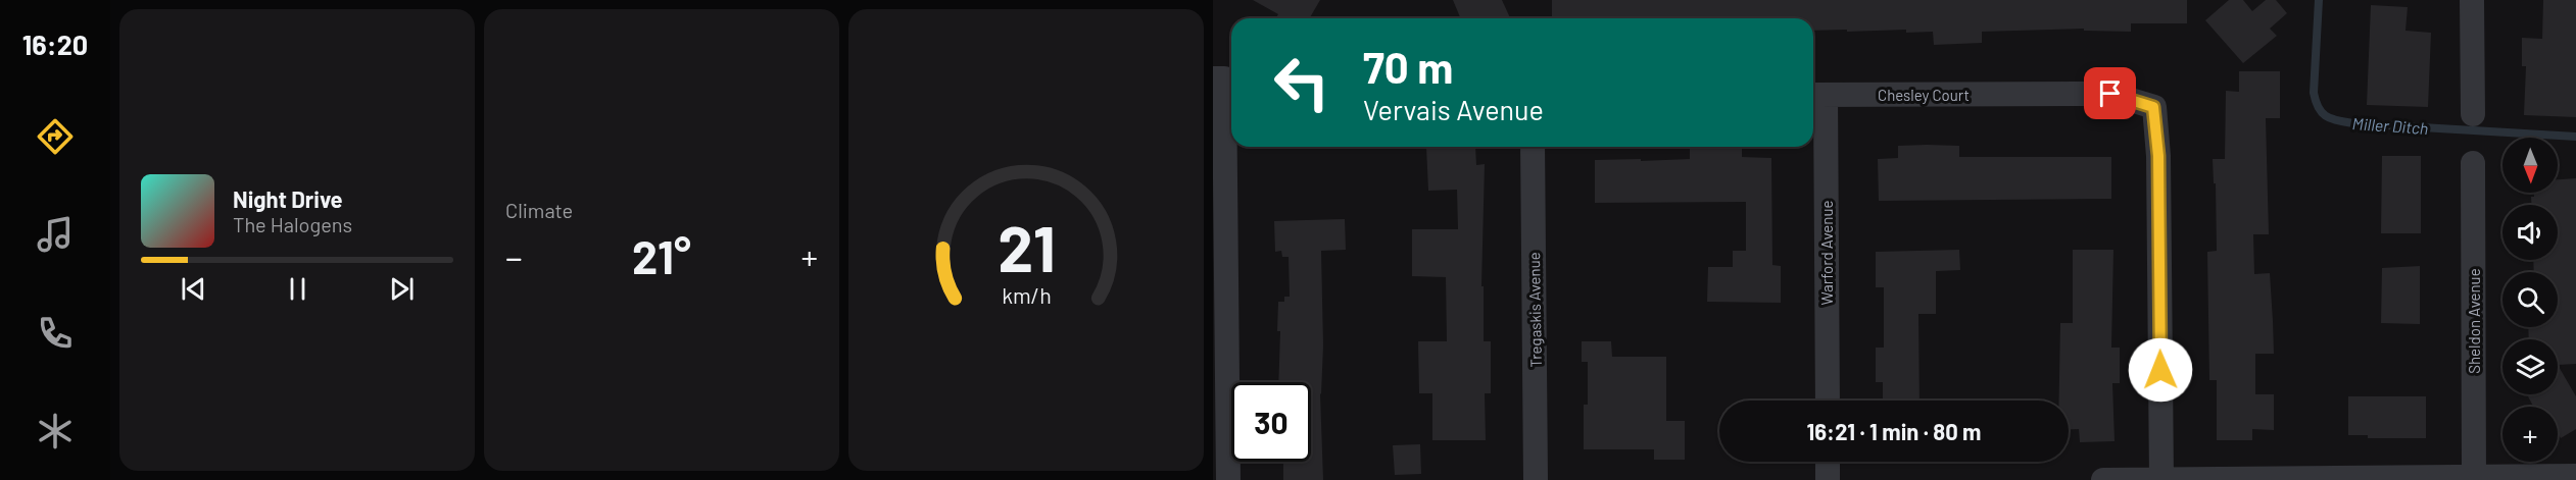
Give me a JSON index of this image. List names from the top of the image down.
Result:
{
  "streets": {
    "street": [
      "Chesley Court",
      "Warford Avenue",
      "Tregaskis Avenue",
      "Sheldon Avenue"
    ]
  },
  "crossings": [
    ["Chesley Court", "Warford Avenue"]
  ],
  "water": ["Miller Ditch"],
  "north": "bottom",
  "page": {
    "tabs": "16:20",
    "tile": "Climate",
    "turn": ["70 m", "Vervais Avenue"],
    "map_buttons": "+",
    "song": ["Night Drive", "The Halogens"],
    "heat": ["−", "21°", "+"],
    "limit": "30",
    "trip": "16:21 · 1 min · 80 m",
    "gauge": ["21", "km/h"]
  }
}
